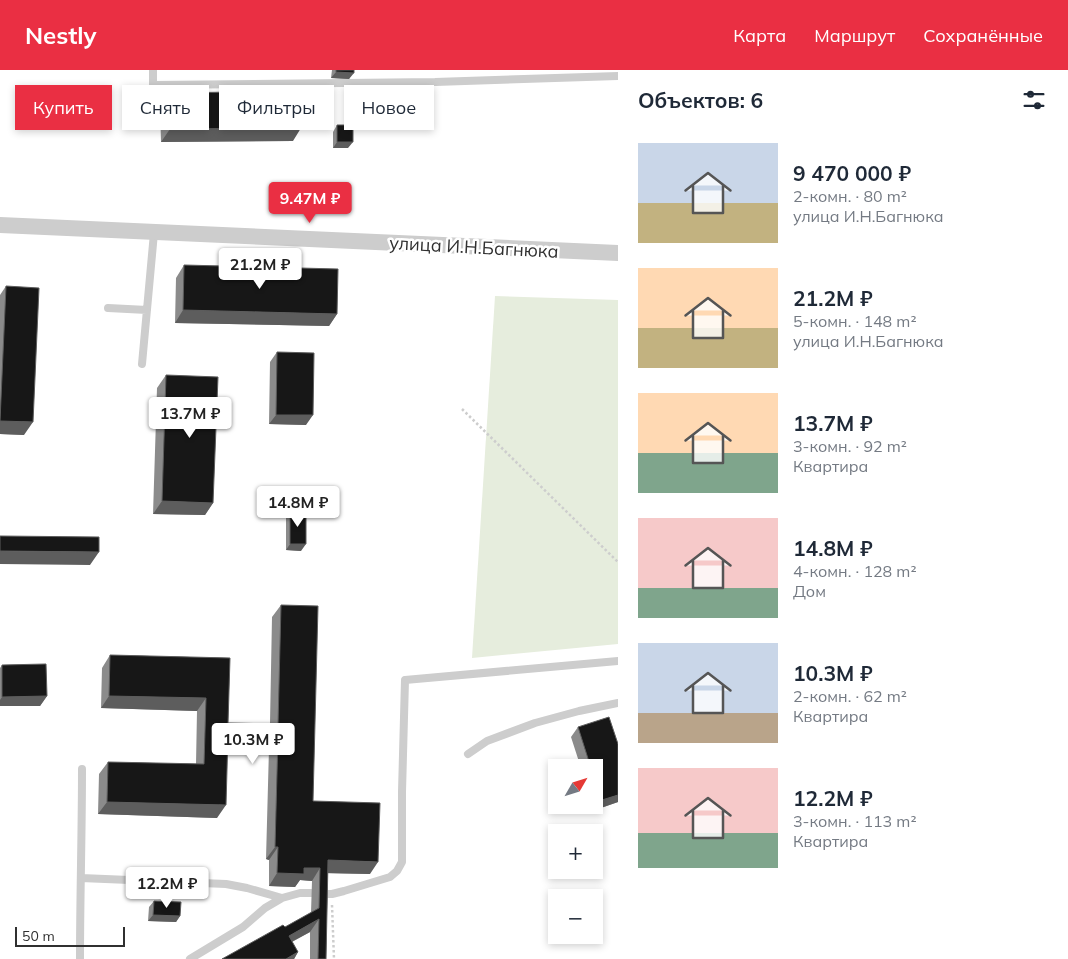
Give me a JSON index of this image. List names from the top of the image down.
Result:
{
  "streets": {
    "street": ["улица И.Н.Багнюка"]
  },
  "scale_bar": "50 m",
  "north": "top right",
  "page": {
    "header": "Nestly",
    "nav": ["Карта", "Маршрут", "Сохранённые"],
    "heading": "Объектов: 6",
    "chip": [
      "Купить",
      "Снять",
      "Фильтры",
      "Новое"
    ],
    "list": [
      {
        "name": "9 470 000 ₽",
        "note": "2-комн. · 80 m² · улица И.Н.Багнюка"
      },
      {
        "name": "21.2M ₽",
        "note": "5-комн. · 148 m² · улица И.Н.Багнюка"
      },
      {
        "name": "13.7M ₽",
        "note": "3-комн. · 92 m² · Квартира"
      },
      {
        "name": "14.8M ₽",
        "note": "4-комн. · 128 m² · Дом"
      },
      {
        "name": "10.3M ₽",
        "note": "2-комн. · 62 m² · Квартира"
      },
      {
        "name": "12.2M ₽",
        "note": "3-комн. · 113 m² · Квартира"
      }
    ],
    "price": [
      "9.47M ₽",
      "21.2M ₽",
      "13.7M ₽",
      "14.8M ₽",
      "10.3M ₽",
      "12.2M ₽"
    ],
    "map_buttons": ["+", "−"],
    "scale": "50 m"
  }
}
